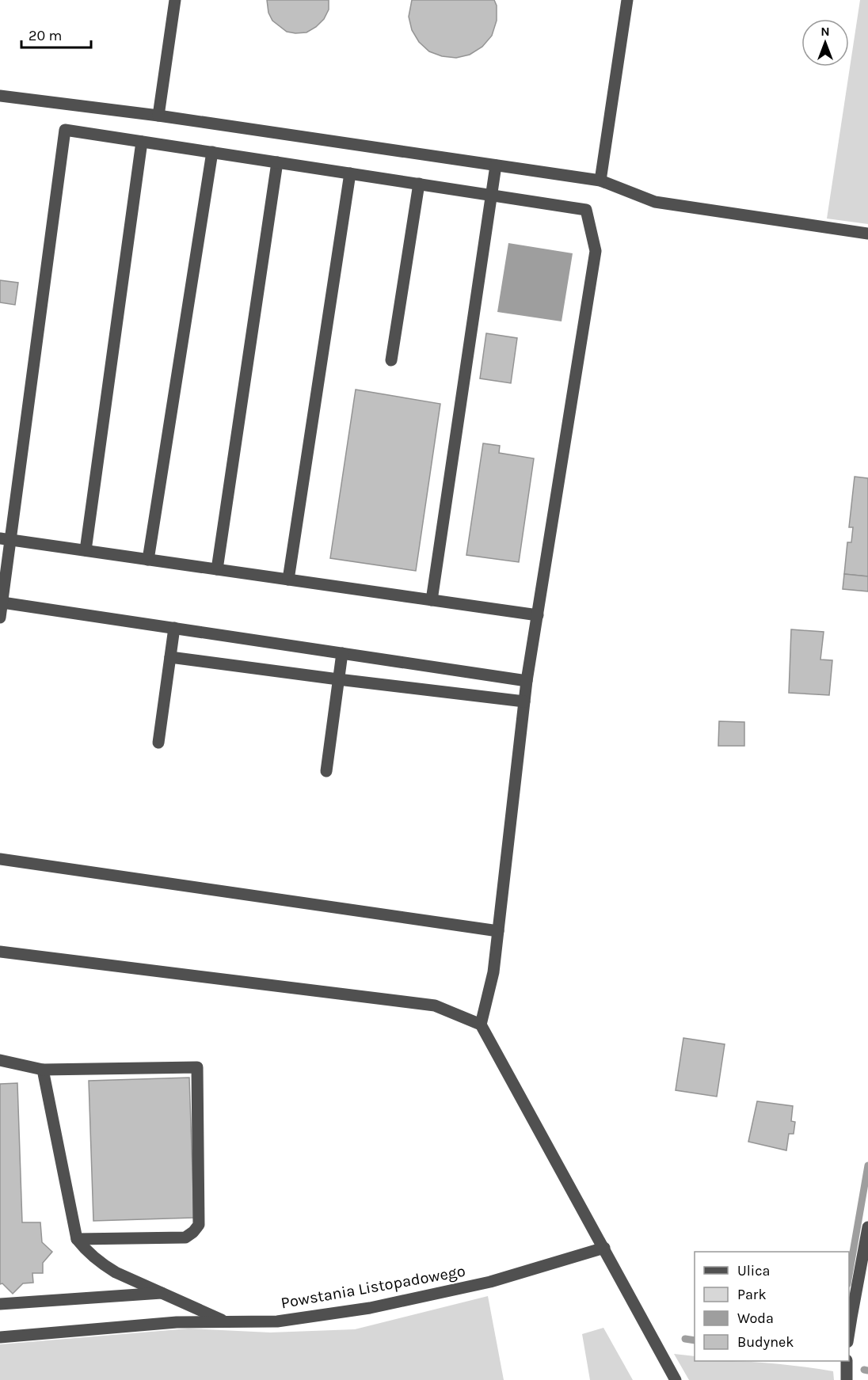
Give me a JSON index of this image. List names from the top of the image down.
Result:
{
  "streets": {
    "street": ["Powstania Listopadowego"]
  },
  "legend": [
    "Ulica",
    "Park",
    "Woda",
    "Budynek"
  ],
  "scale_bar": "20 m",
  "north": "top"
}
